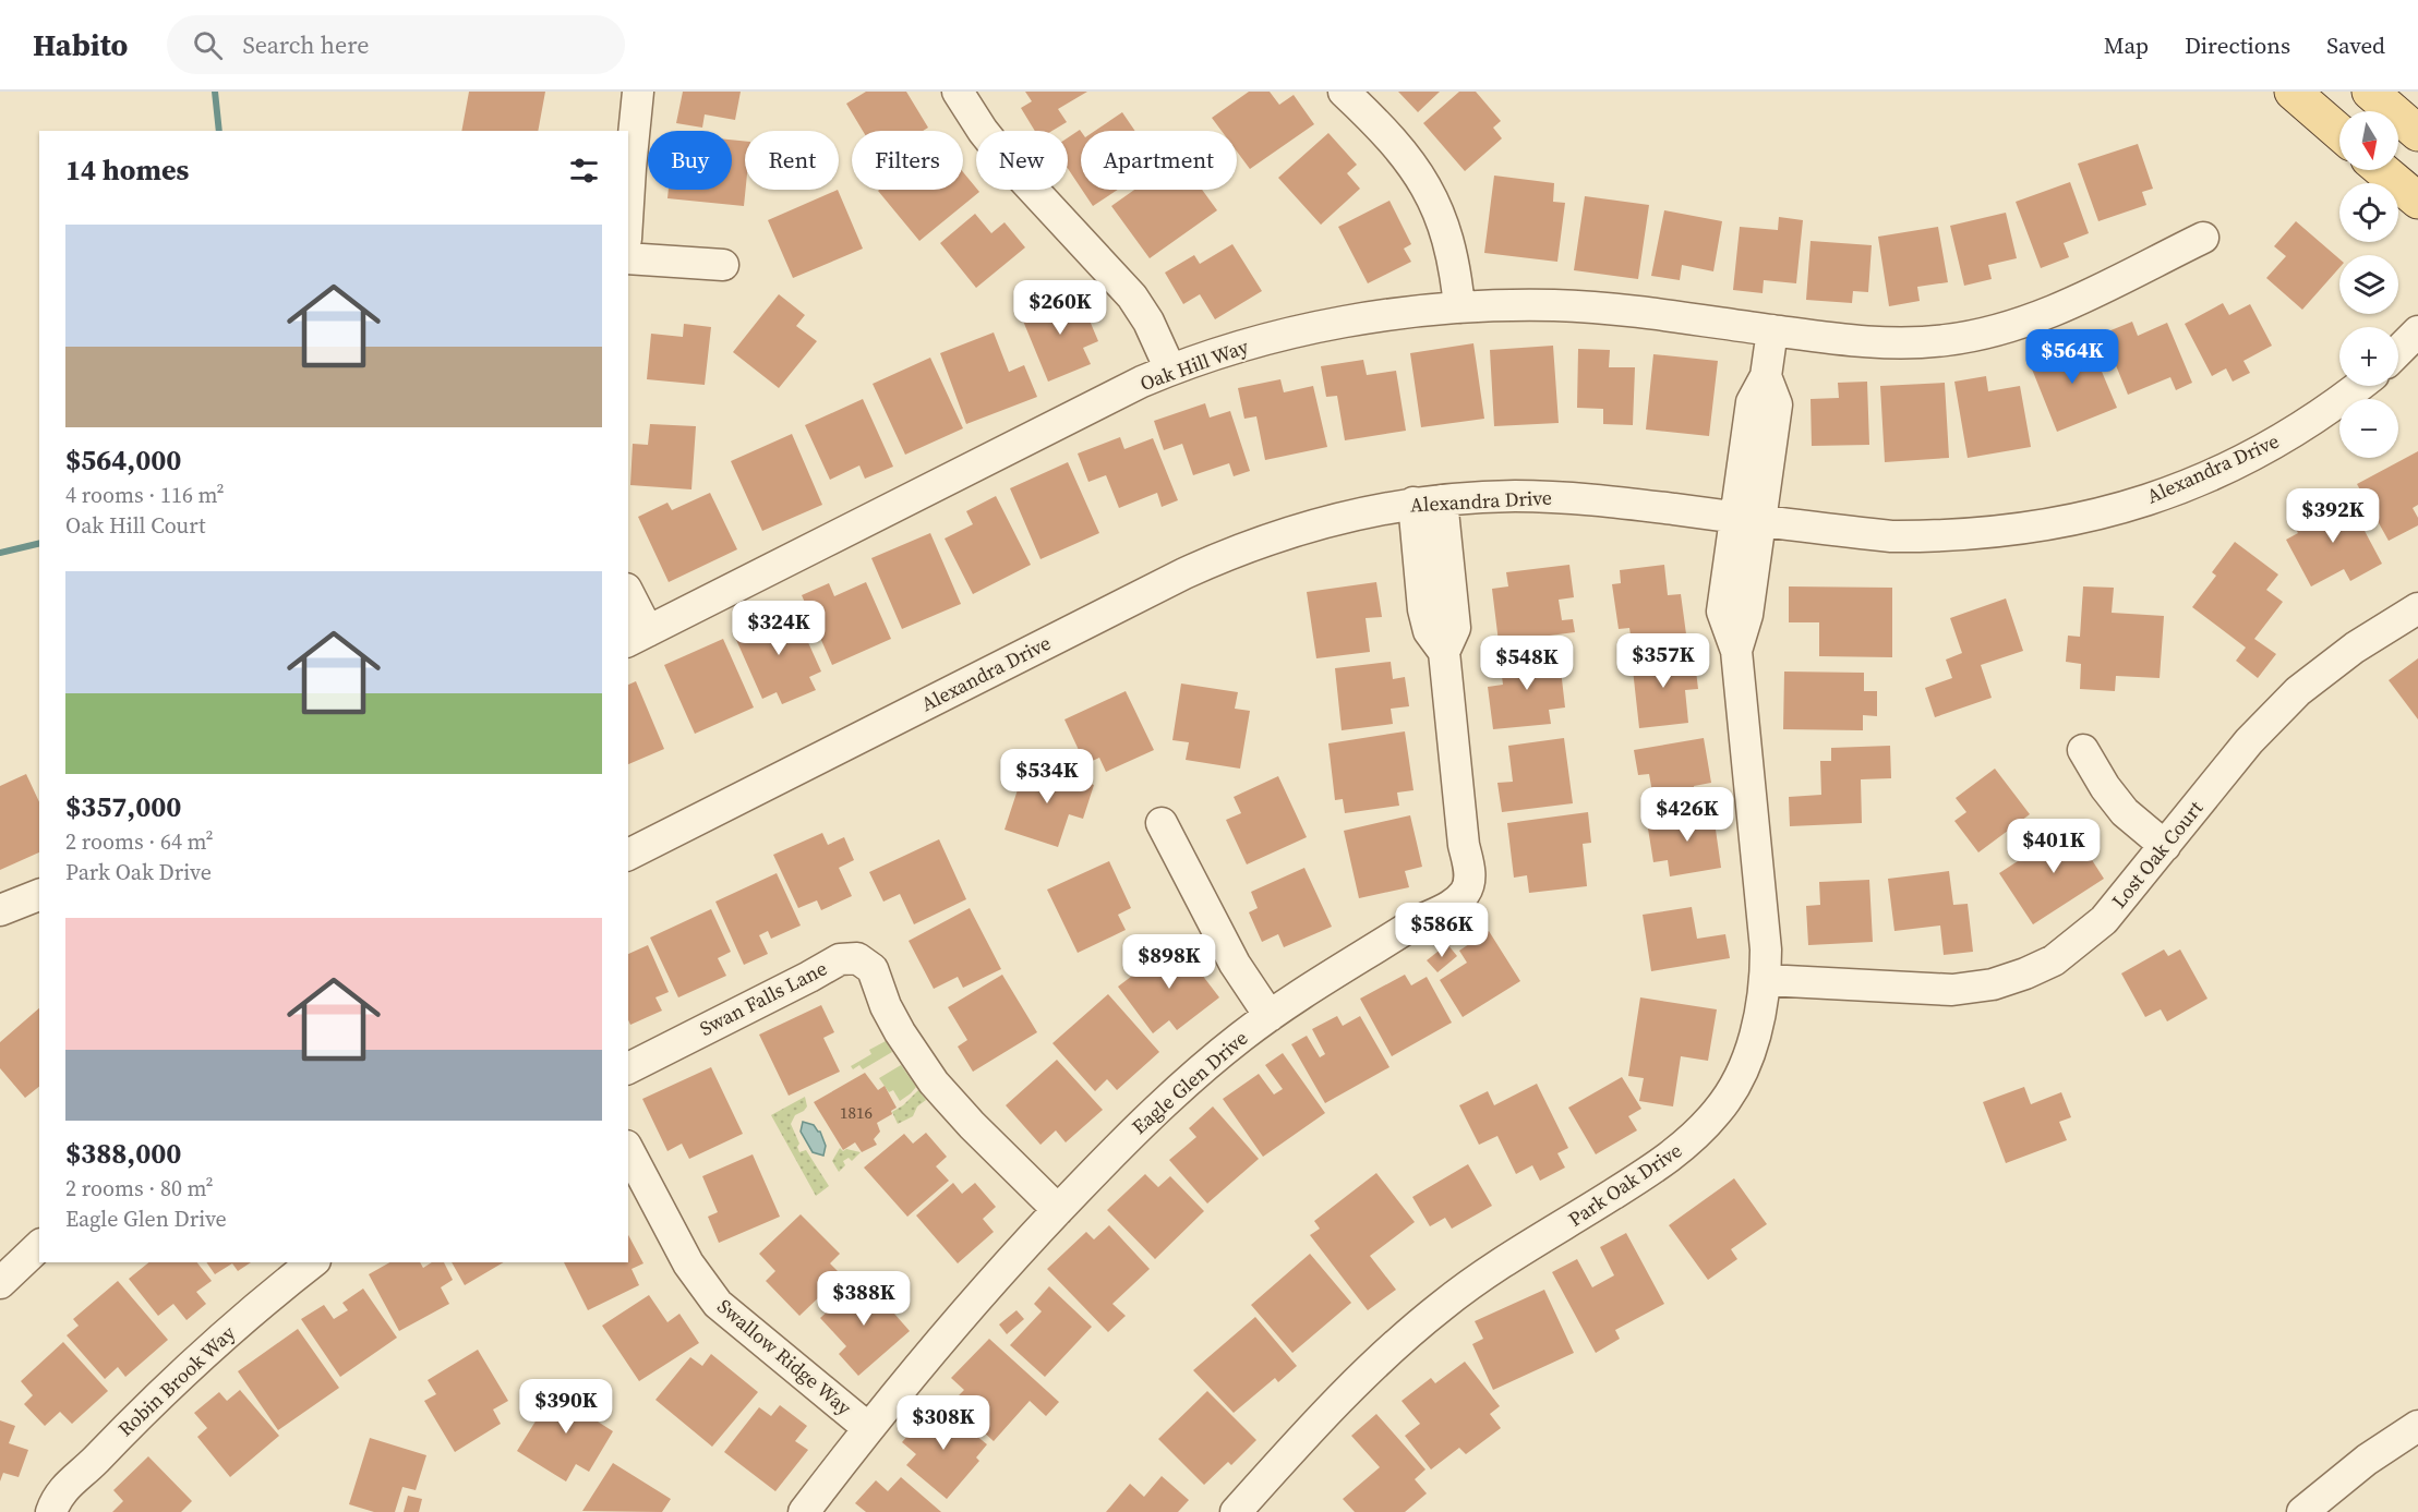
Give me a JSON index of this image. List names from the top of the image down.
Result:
{
  "streets": {
    "street": [
      "Oak Hill Way",
      "Alexandra Drive",
      "Lost Oak Court",
      "Swan Falls Lane",
      "Eagle Glen Drive",
      "Park Oak Drive",
      "Swallow Ridge Way",
      "Robin Brook Way"
    ]
  },
  "crossings": [
    ["Alexandra Drive", "Eagle Glen Drive"],
    ["Alexandra Drive", "Park Oak Drive"],
    ["Lost Oak Court", "Park Oak Drive"],
    ["Swan Falls Lane", "Eagle Glen Drive"],
    ["Eagle Glen Drive", "Swallow Ridge Way"]
  ],
  "house_numbers": ["1816"],
  "north": "bottom",
  "page": {
    "header": "Habito",
    "search": "Search here",
    "nav": ["Map", "Directions", "Saved"],
    "map_buttons": ["+", "−"],
    "chip": [
      "Buy",
      "Rent",
      "Filters",
      "New",
      "Apartment"
    ],
    "heading": "14 homes",
    "list": [
      {
        "name": "$564,000",
        "note": "4 rooms · 116 m² · Oak Hill Court"
      },
      {
        "name": "$357,000",
        "note": "2 rooms · 64 m² · Park Oak Drive"
      },
      {
        "name": "$388,000",
        "note": "2 rooms · 80 m² · Eagle Glen Drive"
      }
    ],
    "price": [
      "$260K",
      "$564K",
      "$392K",
      "$324K",
      "$357K",
      "$548K",
      "$534K",
      "$426K",
      "$401K",
      "$586K",
      "$898K",
      "$388K",
      "$390K",
      "$308K"
    ]
  }
}
